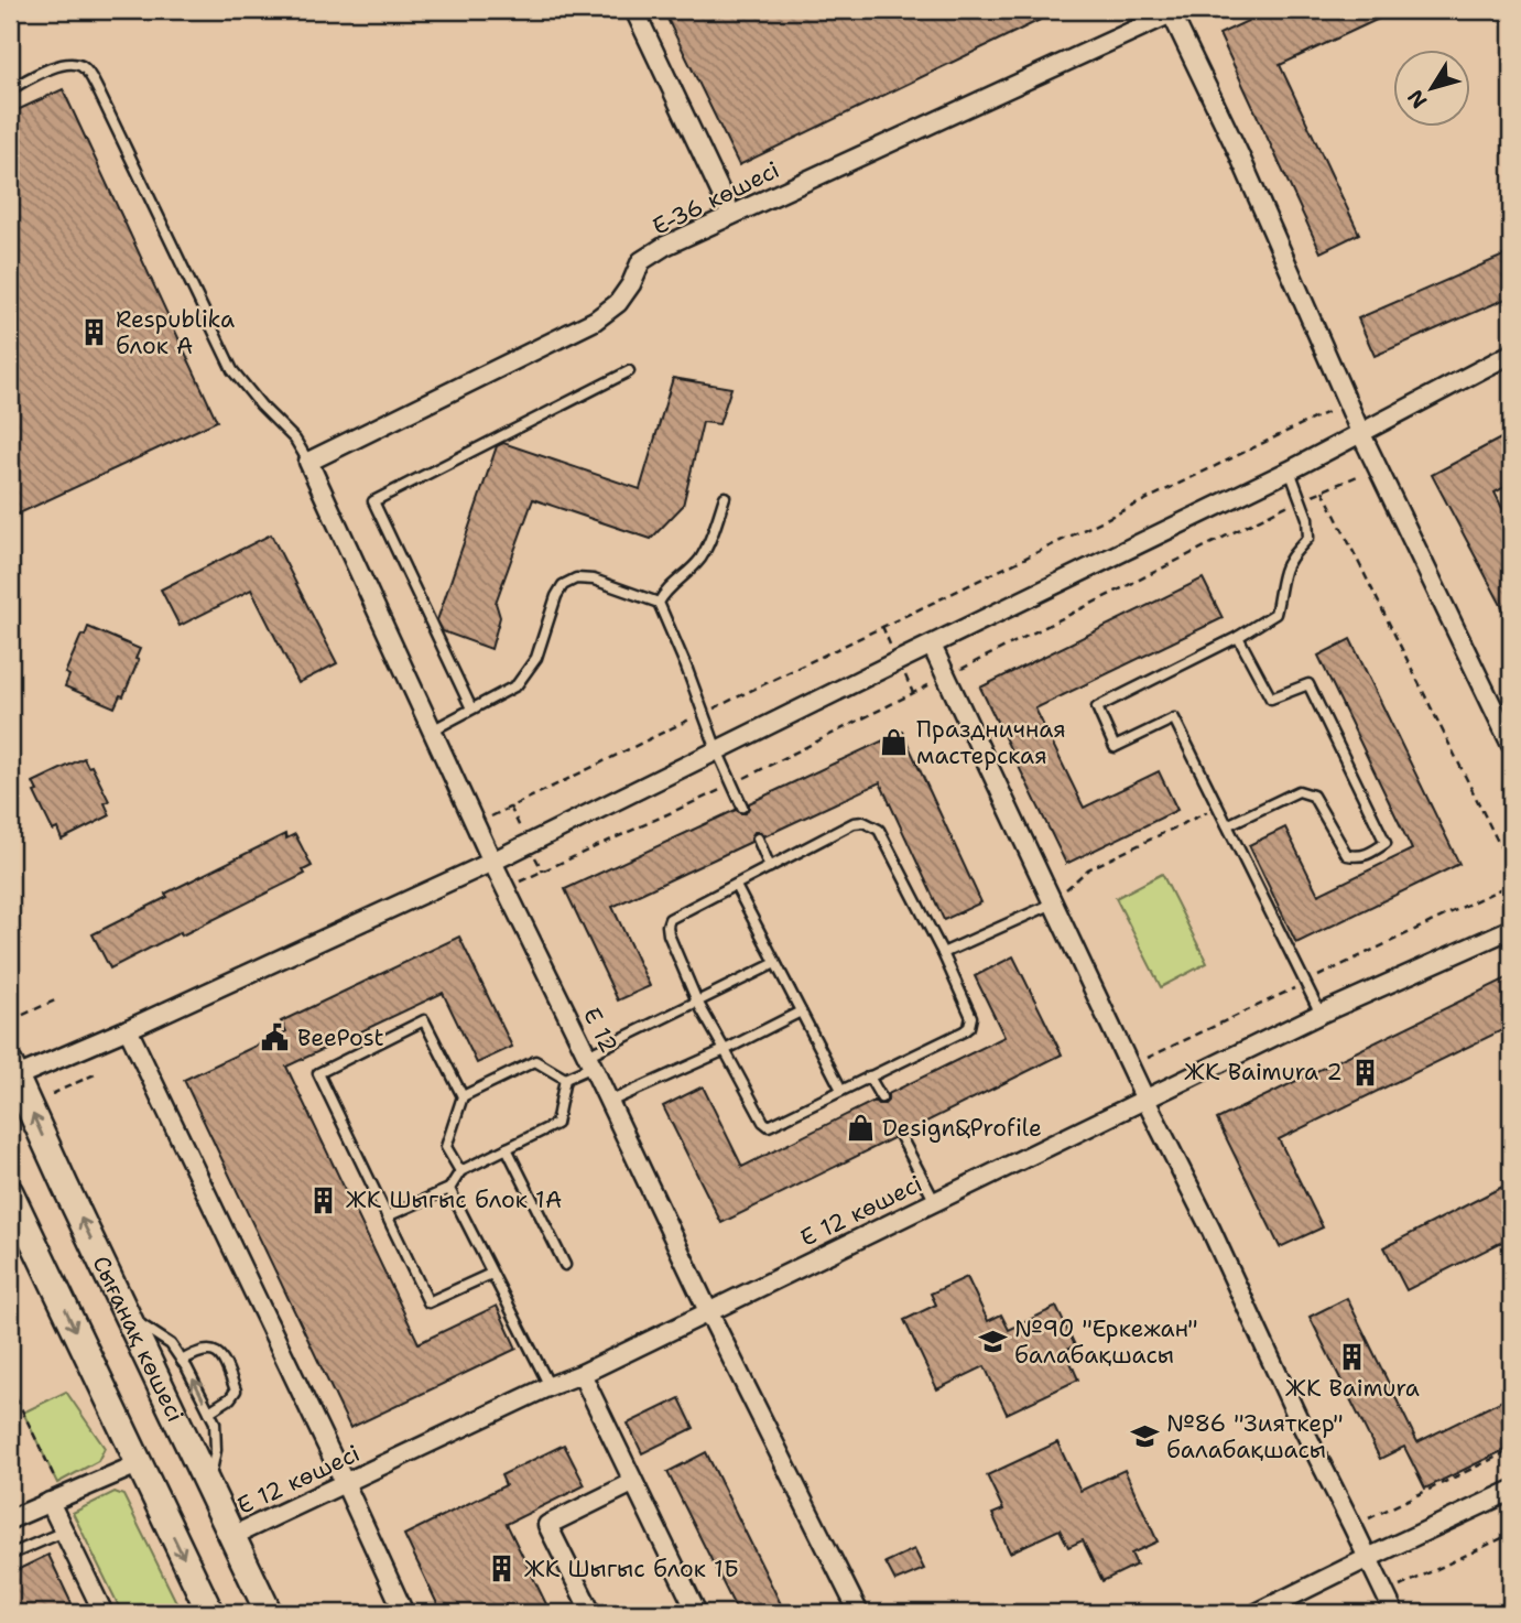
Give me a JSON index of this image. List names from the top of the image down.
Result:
{
  "streets": {
    "main road": ["Сығанақ көшесі"],
    "street": ["Е-36 көшесі", "E 12", "Е 12 көшесі"]
  },
  "crossings": [
    ["Е-36 көшесі", "E 12"],
    ["E 12", "Е 12 көшесі"],
    ["Е 12 көшесі", "Сығанақ көшесі"]
  ],
  "places": {
    "building": [
      "Respublika блок А",
      "ЖК Baimura 2",
      "ЖК Шыгыс блок 1А",
      "ЖК Baimura",
      "ЖК Шыгыс блок 1Б"
    ],
    "shop": ["Праздничная мастерская", "Design&Profile"],
    "public building": ["BeePost"],
    "school or university": ["№90 \"Еркежан\" балабақшасы", "№86 \"Зияткер\" балабақшасы"]
  },
  "north": "bottom left"
}
